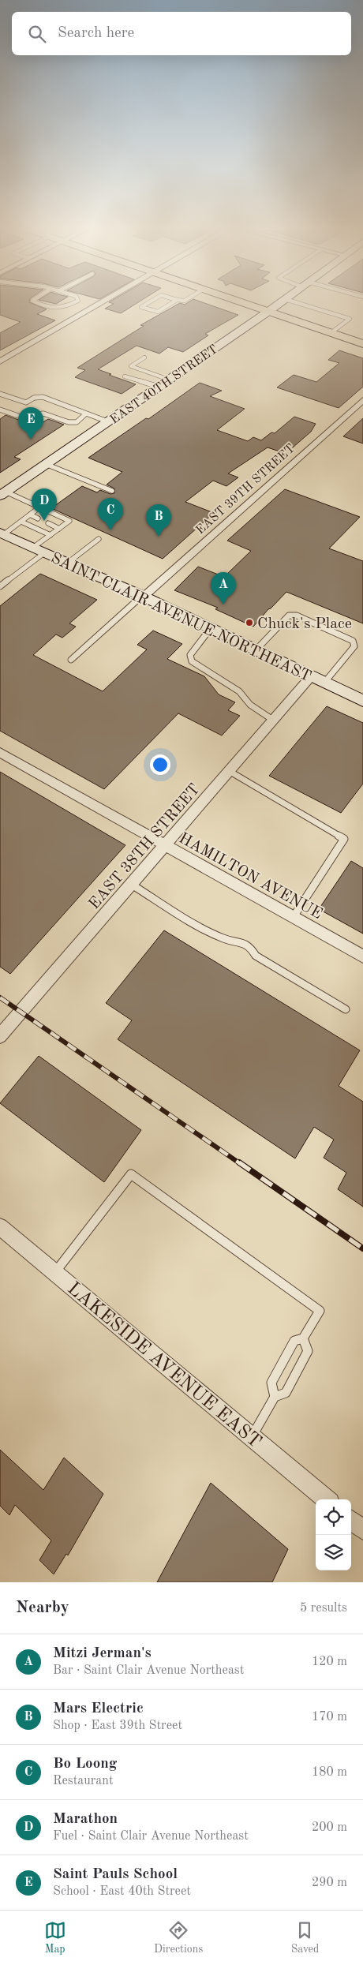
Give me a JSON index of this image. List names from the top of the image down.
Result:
{
  "streets": {
    "street": [
      "EAST 40TH STREET",
      "EAST 39TH STREET",
      "SAINT CLAIR AVENUE NORTHEAST",
      "EAST 38TH STREET",
      "HAMILTON AVENUE",
      "LAKESIDE AVENUE EAST"
    ]
  },
  "crossings": [
    ["EAST 39TH STREET", "SAINT CLAIR AVENUE NORTHEAST"],
    ["SAINT CLAIR AVENUE NORTHEAST", "EAST 38TH STREET"],
    ["EAST 38TH STREET", "HAMILTON AVENUE"]
  ],
  "places": ["Chuck's Place"],
  "page": {
    "search": "Search here",
    "pins": [
      "E",
      "D",
      "C",
      "B",
      "A"
    ],
    "heading": ["Nearby", "5 results"],
    "list": [
      {
        "mark": "A",
        "name": "Mitzi Jerman's",
        "note": "Bar · Saint Clair Avenue Northeast",
        "value": "120 m"
      },
      {
        "mark": "B",
        "name": "Mars Electric",
        "note": "Shop · East 39th Street",
        "value": "170 m"
      },
      {
        "mark": "C",
        "name": "Bo Loong",
        "note": "Restaurant",
        "value": "180 m"
      },
      {
        "mark": "D",
        "name": "Marathon",
        "note": "Fuel · Saint Clair Avenue Northeast",
        "value": "200 m"
      },
      {
        "mark": "E",
        "name": "Saint Pauls School",
        "note": "School · East 40th Street",
        "value": "290 m"
      }
    ],
    "nav": ["Map", "Directions", "Saved"]
  }
}
